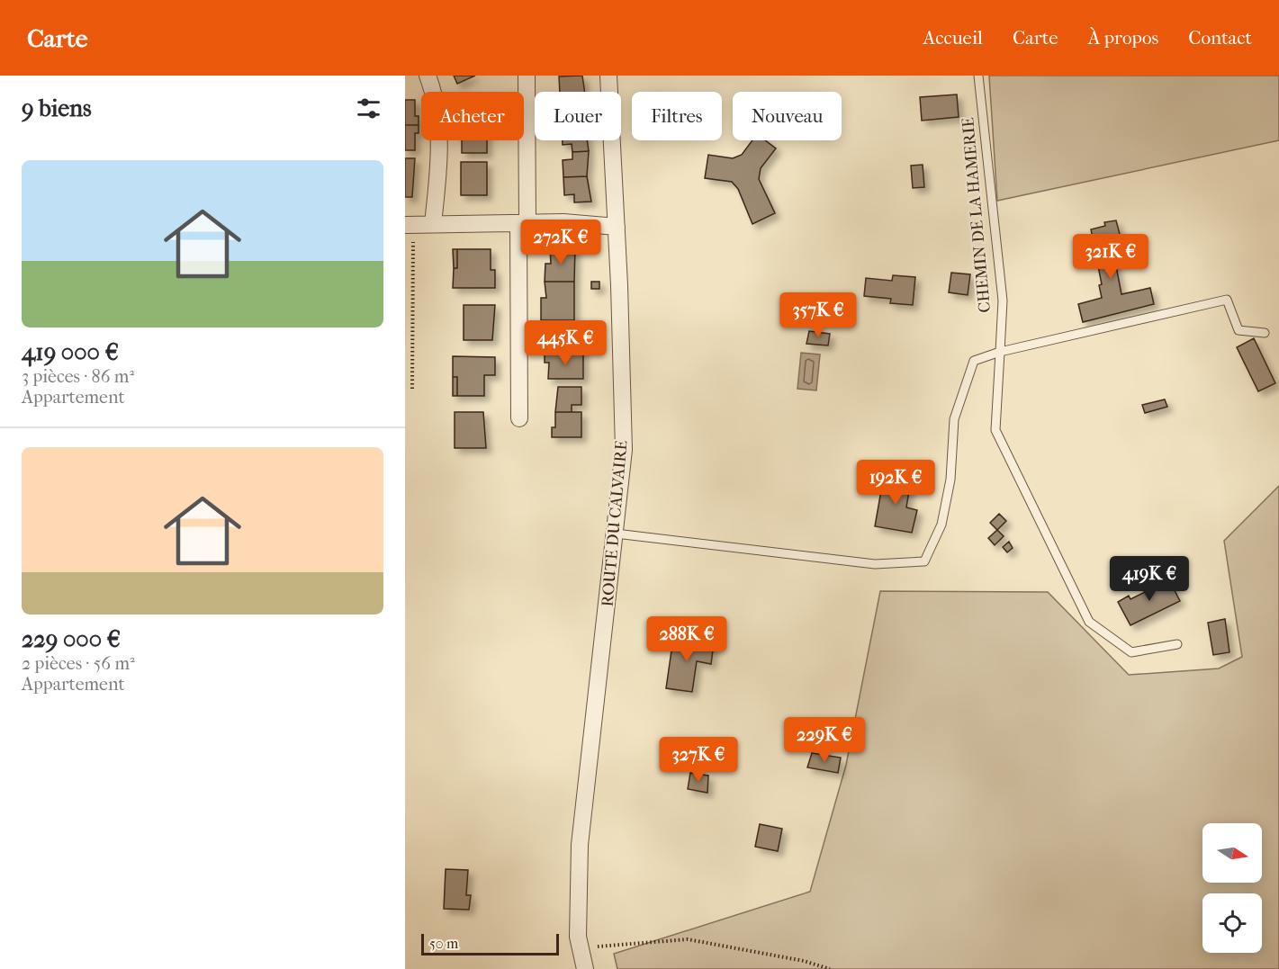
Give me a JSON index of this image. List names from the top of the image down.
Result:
{
  "streets": {
    "street": ["ROUTE DU CALVAIRE"],
    "lane": ["CHEMIN DE LA HAMERIE"]
  },
  "scale_bar": "50 m",
  "north": "right",
  "page": {
    "header": "Carte",
    "nav": [
      "Accueil",
      "Carte",
      "À propos",
      "Contact"
    ],
    "heading": "9 biens",
    "chip": [
      "Acheter",
      "Louer",
      "Filtres",
      "Nouveau"
    ],
    "list": [
      {
        "name": "419 000 €",
        "note": "3 pièces · 86 m² · Appartement"
      },
      {
        "name": "229 000 €",
        "note": "2 pièces · 56 m² · Appartement"
      }
    ],
    "price": [
      "272K €",
      "321K €",
      "357K €",
      "445K €",
      "192K €",
      "419K €",
      "288K €",
      "229K €",
      "327K €"
    ],
    "scale": "50 m"
  }
}
